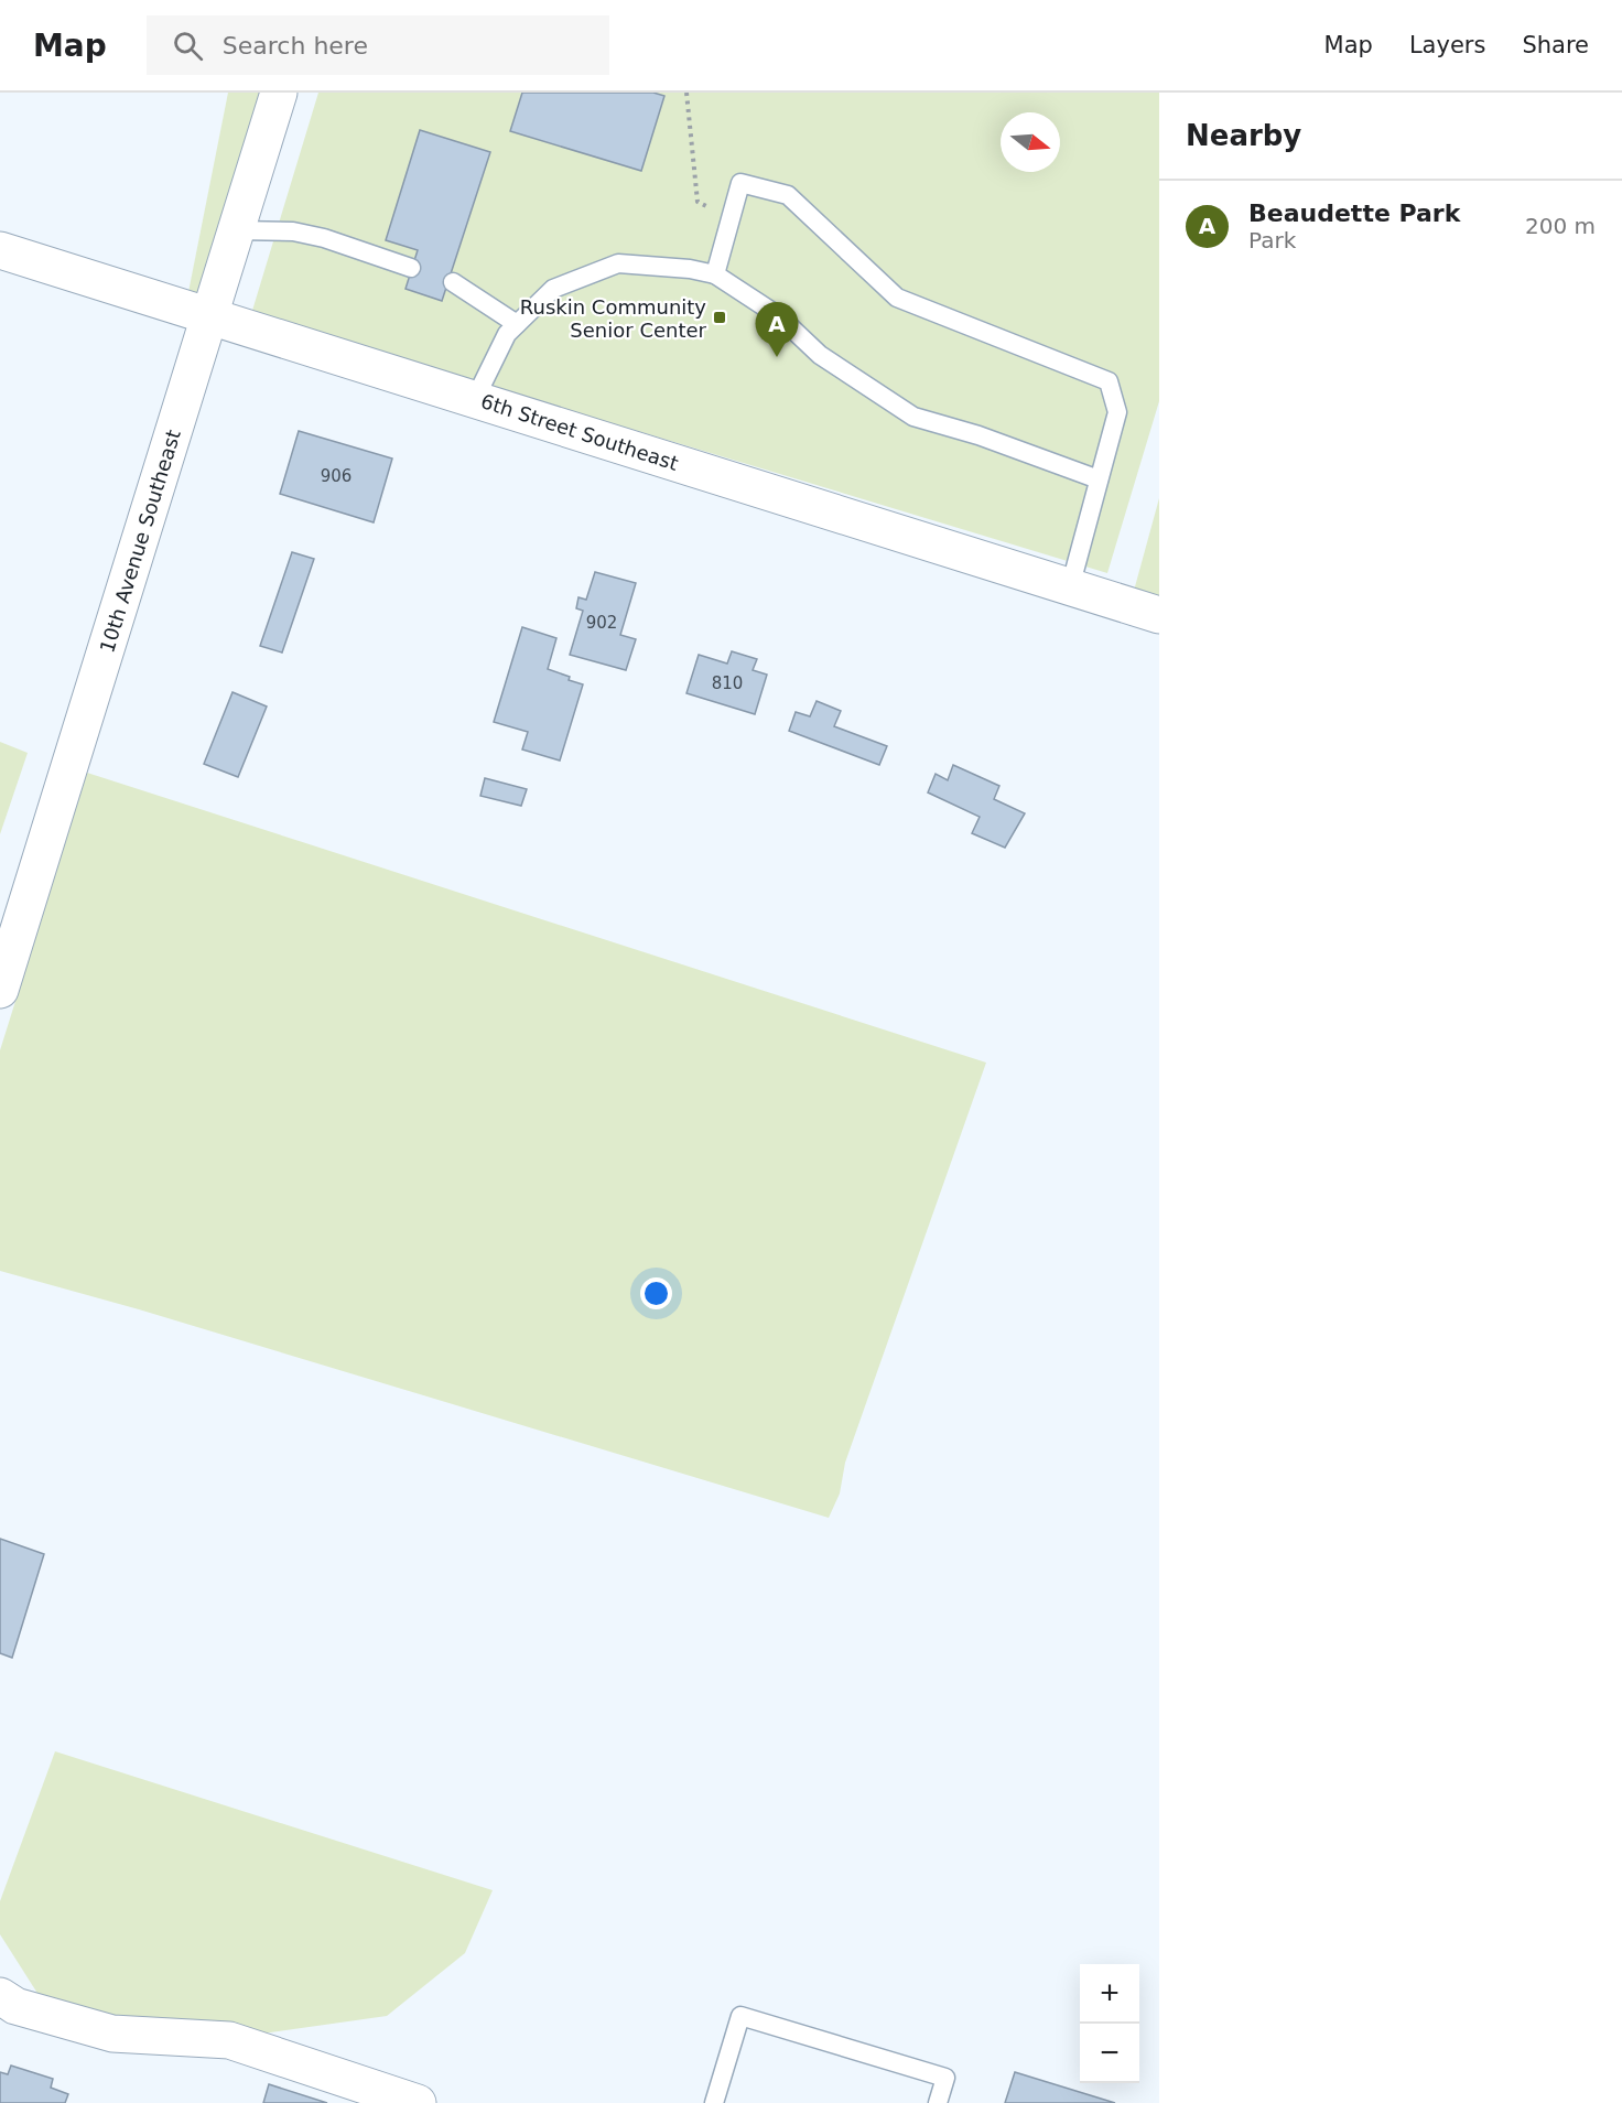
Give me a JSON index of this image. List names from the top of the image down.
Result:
{
  "streets": {
    "street": ["6th Street Southeast", "10th Avenue Southeast"]
  },
  "crossings": [
    ["6th Street Southeast", "10th Avenue Southeast"]
  ],
  "places": {
    "transit": ["Ruskin Community Senior Center"]
  },
  "house_numbers": ["906", "902", "810"],
  "north": "right",
  "page": {
    "header": "Map",
    "search": "Search here",
    "nav": ["Map", "Layers", "Share"],
    "heading": "Nearby",
    "list": [
      {
        "mark": "A",
        "name": "Beaudette Park",
        "note": "Park",
        "value": "200 m"
      }
    ],
    "pins": "A",
    "map_buttons": ["+", "−"]
  }
}
